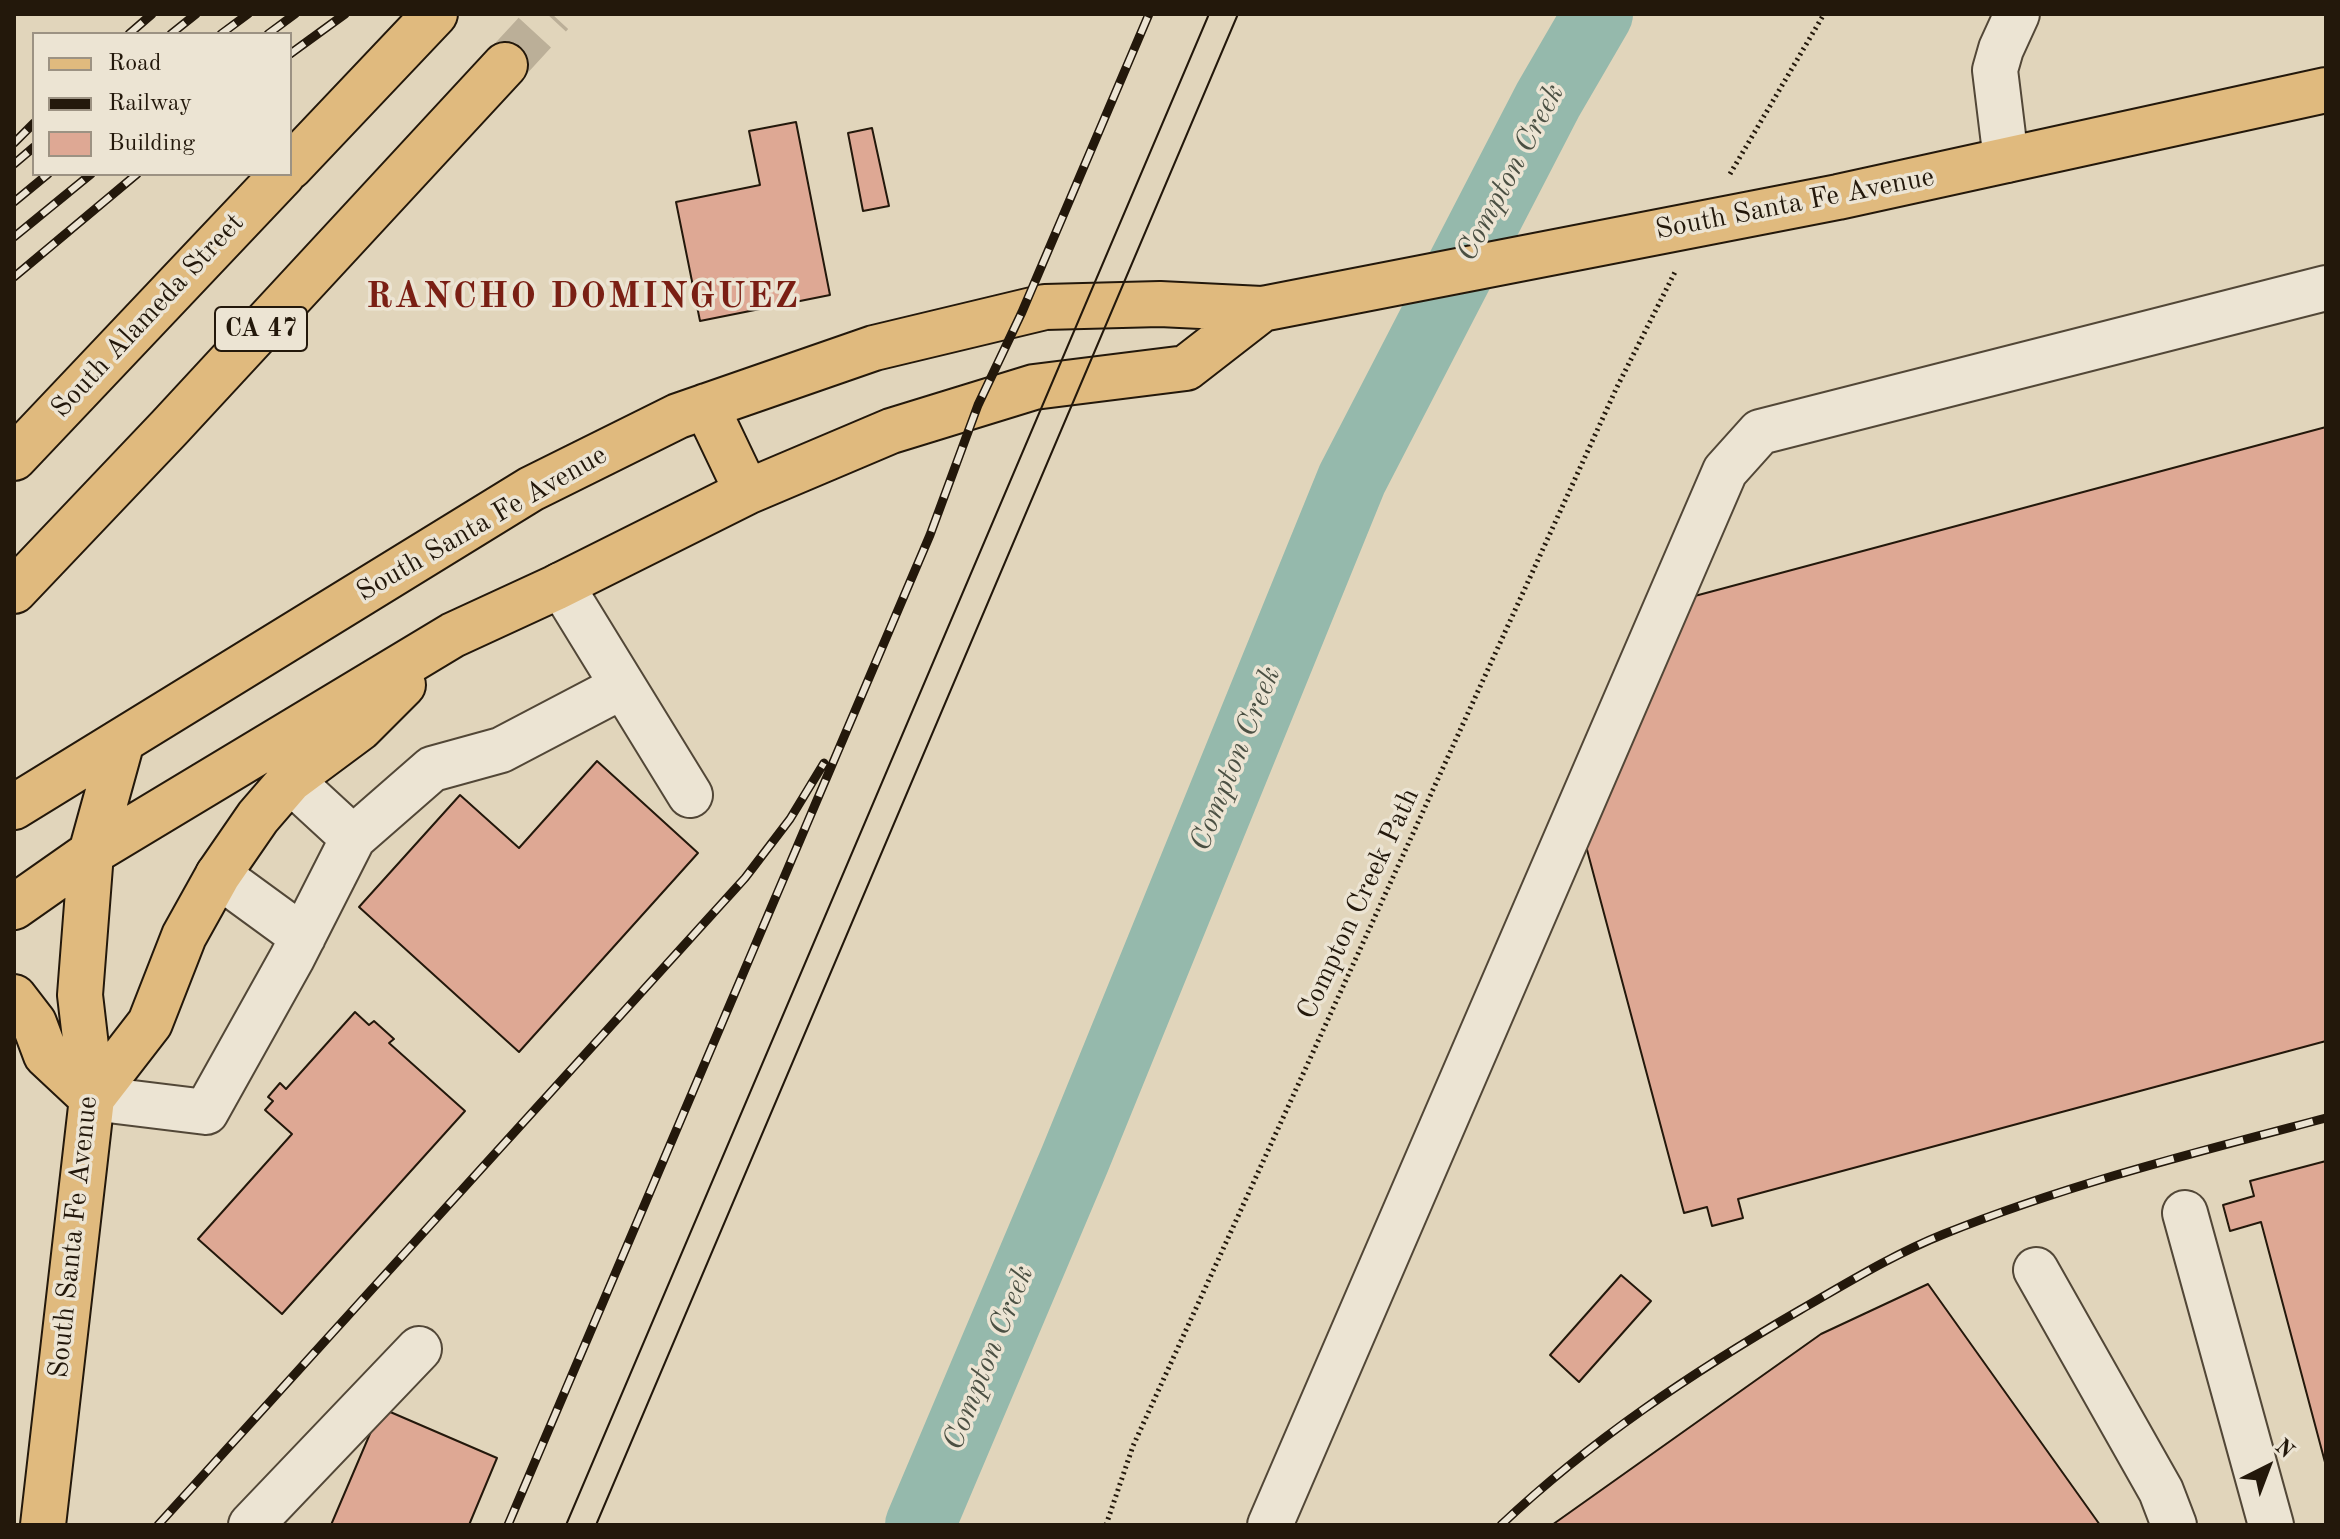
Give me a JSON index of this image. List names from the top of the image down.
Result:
{
  "streets": {
    "main road": ["South Santa Fe Avenue", "South Alameda Street", "CA 47"],
    "path": ["Compton Creek Path"]
  },
  "districts": ["RANCHO DOMINGUEZ"],
  "water": ["Compton Creek"],
  "legend": ["Road", "Railway", "Building"],
  "north": "top right"
}
